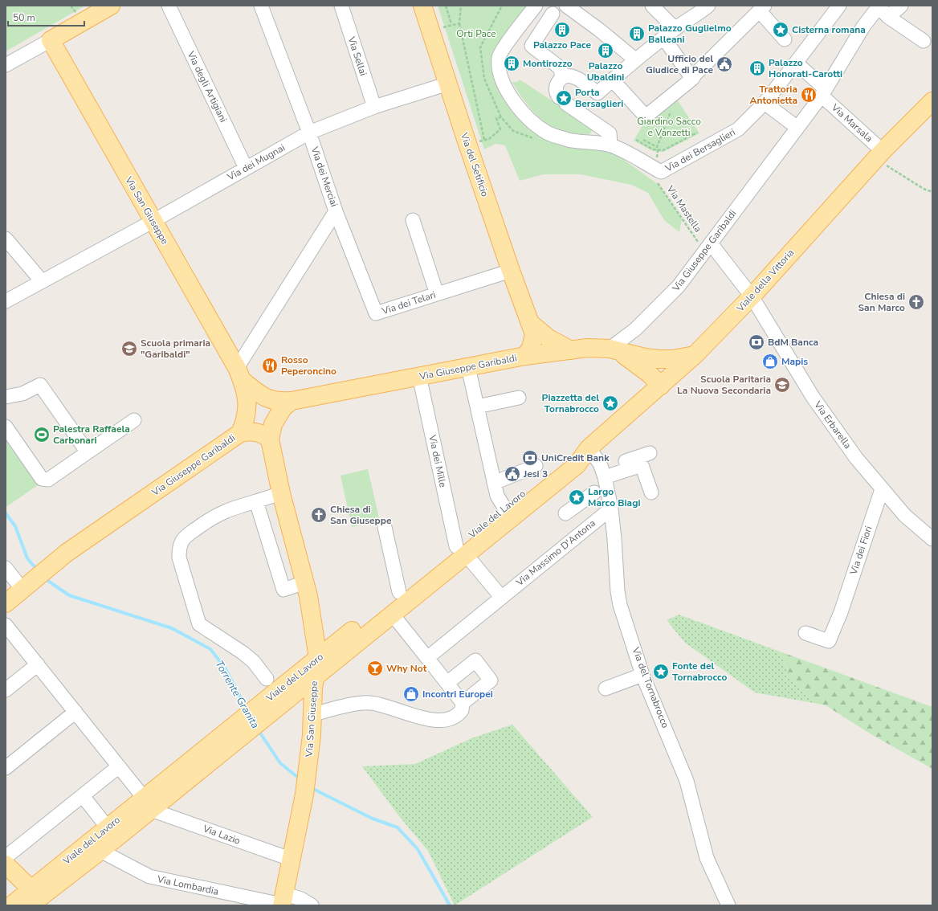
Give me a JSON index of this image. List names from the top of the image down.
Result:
{
  "streets": {
    "main road": [
      "Via del Setificio",
      "Via San Giuseppe",
      "Via Giuseppe Garibaldi",
      "Viale della Vittoria",
      "Viale del Lavoro"
    ],
    "street": [
      "Via Sellai",
      "Via degli Artigiani",
      "Via Marsala",
      "Via dei Bersaglieri",
      "Via dei Mugnai",
      "Via dei Merciai",
      "Via dei Telari",
      "Via Erbarella",
      "Via dei Mille",
      "Via dei Fiori",
      "Via Massimo D'Antona",
      "Via del Tornabrocco",
      "Via Lazio",
      "Via Lombardia"
    ],
    "path": ["Via Mastella"]
  },
  "crossings": [
    ["Via Sellai", "Via dei Mugnai"],
    ["Via degli Artigiani", "Via dei Mugnai"],
    ["Via Marsala", "Via Giuseppe Garibaldi"],
    ["Via Marsala", "Viale della Vittoria"],
    ["Via dei Mugnai", "Via del Setificio"],
    ["Via dei Mugnai", "Via dei Merciai"],
    ["Via dei Mugnai", "Via San Giuseppe"],
    ["Via del Setificio", "Via Giuseppe Garibaldi"],
    ["Via del Setificio", "Via dei Telari"],
    ["Via dei Merciai", "Via San Giuseppe"],
    ["Via dei Merciai", "Via Giuseppe Garibaldi"],
    ["Via dei Merciai", "Via dei Telari"],
    ["Via Mastella", "Via Giuseppe Garibaldi"],
    ["Via Mastella", "Via Erbarella"],
    ["Via San Giuseppe", "Via Giuseppe Garibaldi"],
    ["Via San Giuseppe", "Viale del Lavoro"],
    ["Via San Giuseppe", "Via Lazio"],
    ["Via San Giuseppe", "Via Lombardia"],
    ["Via Giuseppe Garibaldi", "Via Erbarella"],
    ["Via Giuseppe Garibaldi", "Via dei Mille"],
    ["Viale della Vittoria", "Via Erbarella"],
    ["Viale della Vittoria", "Viale del Lavoro"],
    ["Viale della Vittoria", "Via del Tornabrocco"],
    ["Via Erbarella", "Via dei Fiori"],
    ["Via dei Mille", "Viale del Lavoro"],
    ["Viale del Lavoro", "Via del Tornabrocco"],
    ["Viale del Lavoro", "Via Lazio"],
    ["Viale del Lavoro", "Via Lombardia"],
    ["Via Massimo D'Antona", "Via del Tornabrocco"]
  ],
  "water": ["Torrente Granita"],
  "parks": ["Orti Pace", "Giardino Sacco e Vanzetti"],
  "places": {
    "building": [
      "Palazzo Pace",
      "Palazzo Guglielmo Balleani",
      "Palazzo Ubaldini",
      "Montirozzo",
      "Palazzo Honorati-Carotti"
    ],
    "place": [
      "Cisterna romana",
      "Porta Bersaglieri",
      "Piazzetta del Tornabrocco",
      "Largo Marco Biagi",
      "Fonte del Tornabrocco"
    ],
    "public building": ["Ufficio del Giudice di Pace", "Jesi 3"],
    "restaurant": ["Trattoria Antonietta", "Rosso Peperoncino"],
    "church": ["Chiesa di San Marco", "Chiesa di San Giuseppe"],
    "bank": ["BdM Banca", "UniCredit Bank"],
    "school or university": ["Scuola primaria \"Garibaldi\"", "Scuola Paritaria La Nuova Secondaria"],
    "shop": ["Mapis", "Incontri Europei"],
    "sports": ["Palestra Raffaela Carbonari"],
    "bar": ["Why Not"]
  },
  "scale_bar": "50 m"
}
